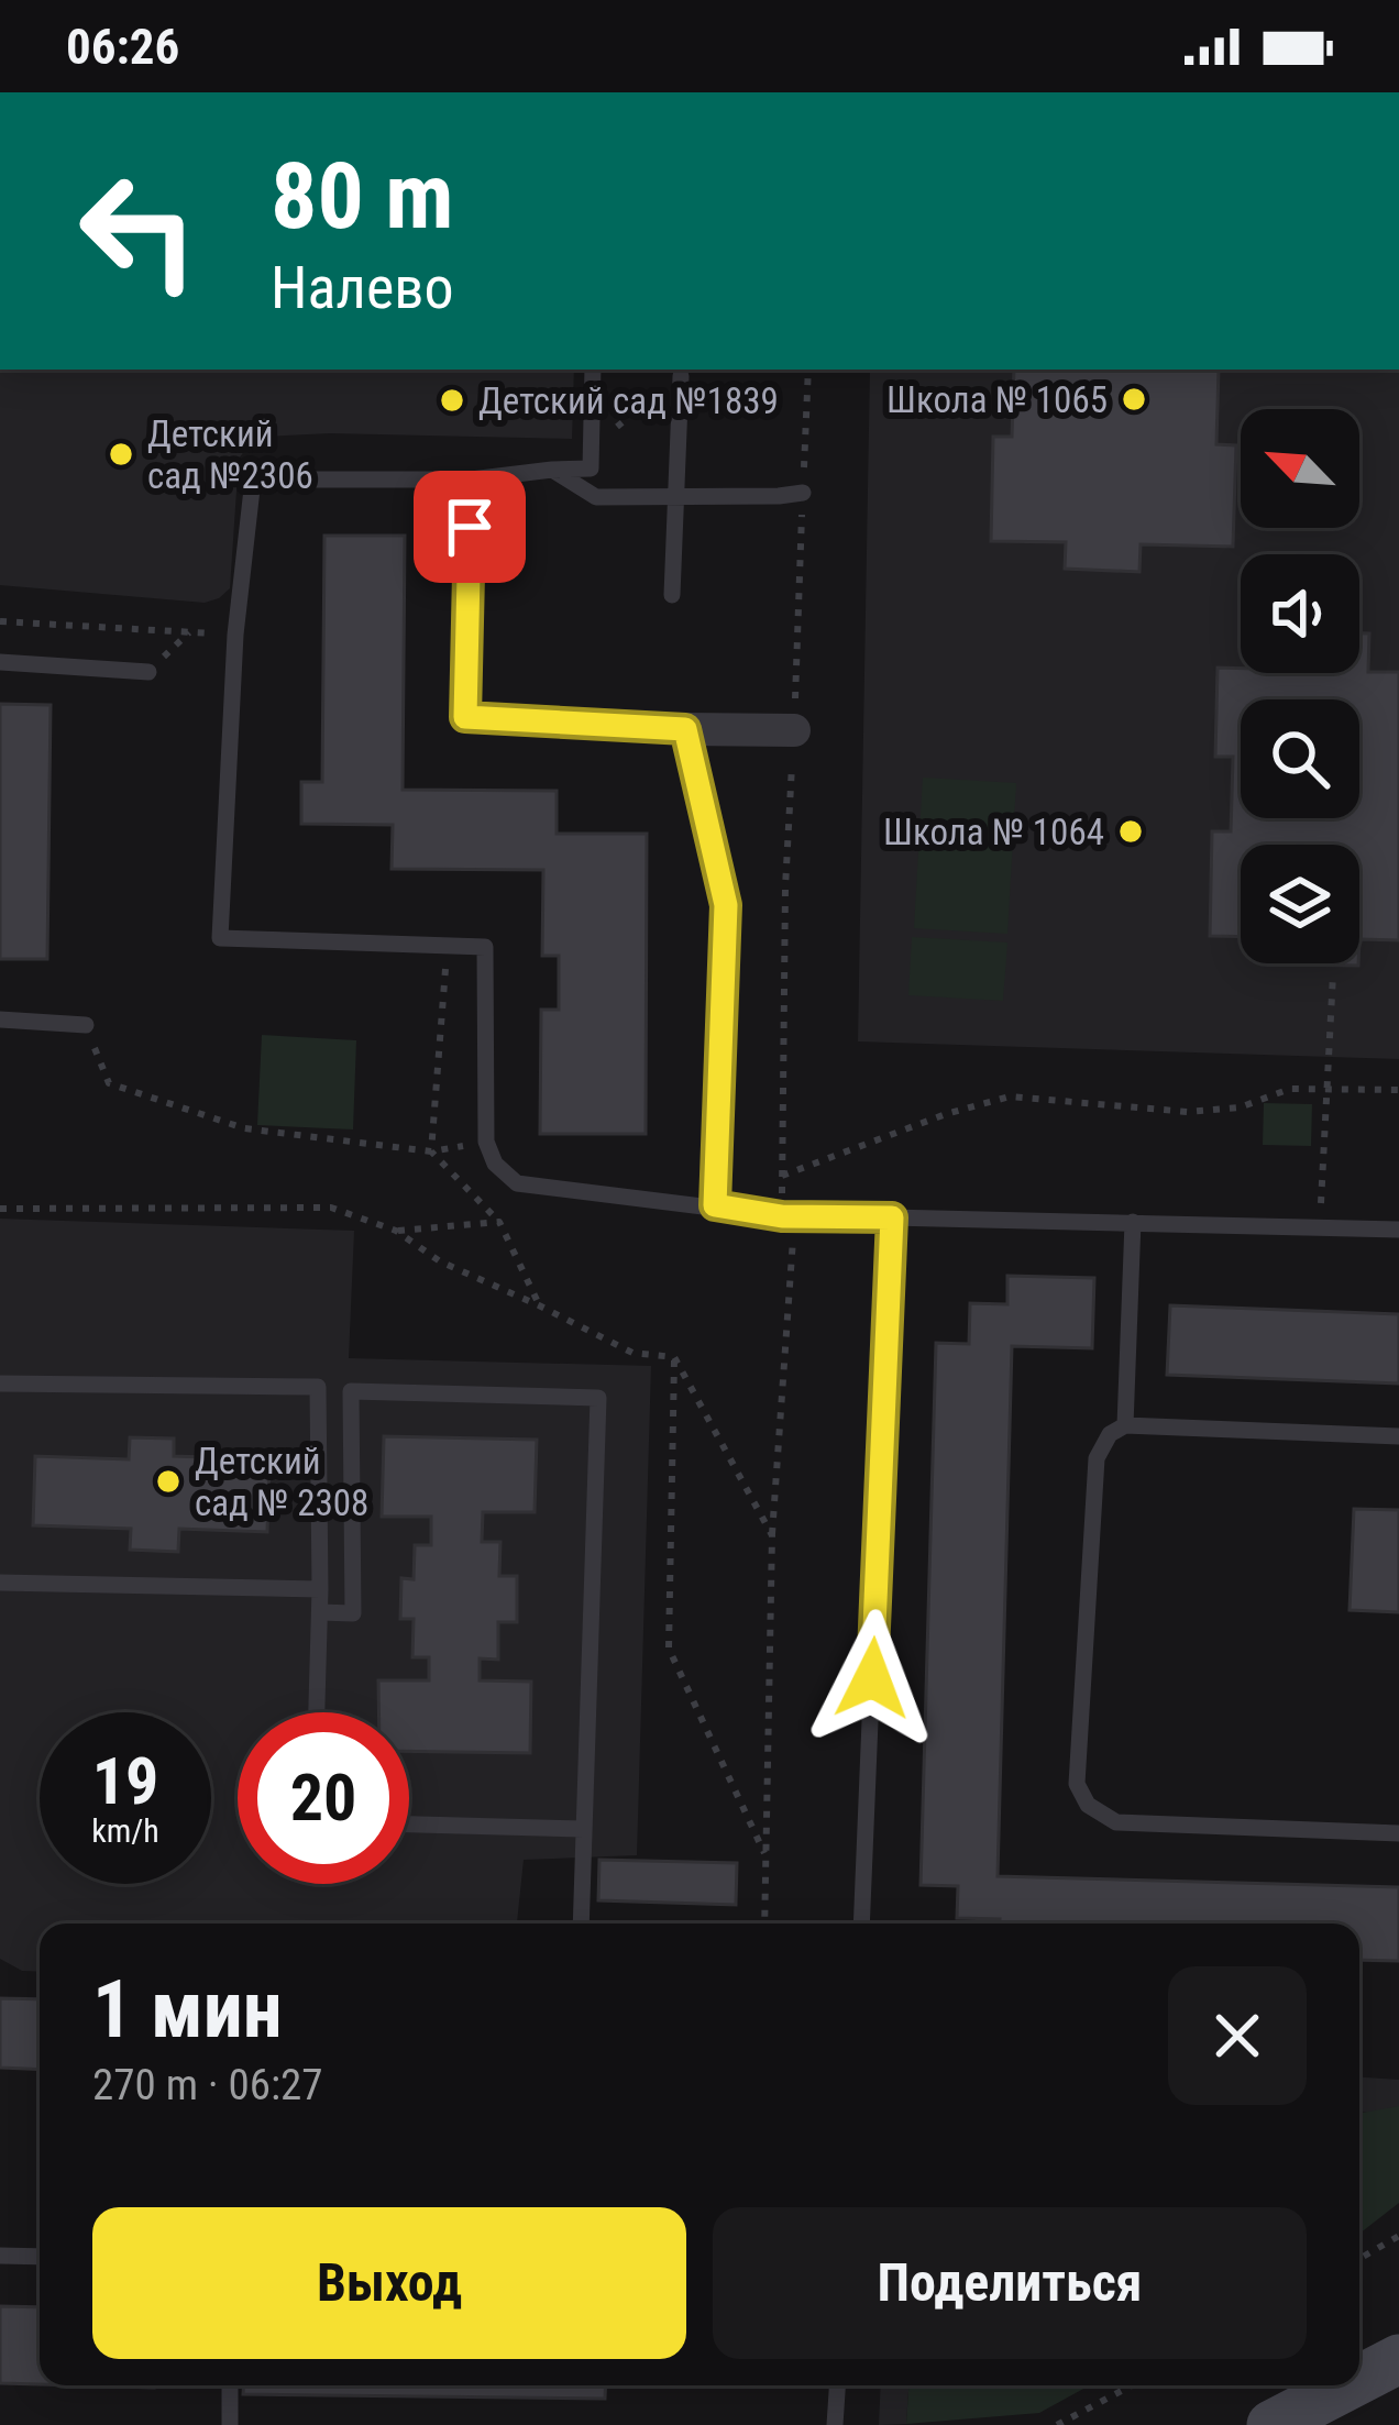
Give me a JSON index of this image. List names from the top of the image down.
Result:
{
  "places": [
    "Школа № 1065",
    "Детский сад №1839",
    "Детский сад №2306",
    "Школа № 1064",
    "Детский сад № 2308"
  ],
  "north": "top left",
  "page": {
    "status": "06:26",
    "turn": ["80 m", "Налево"],
    "speed": "19 km/h",
    "limit": "20",
    "heading": ["1 мин", "270 m · 06:27"],
    "buttons": ["Выход", "Поделиться"]
  }
}
